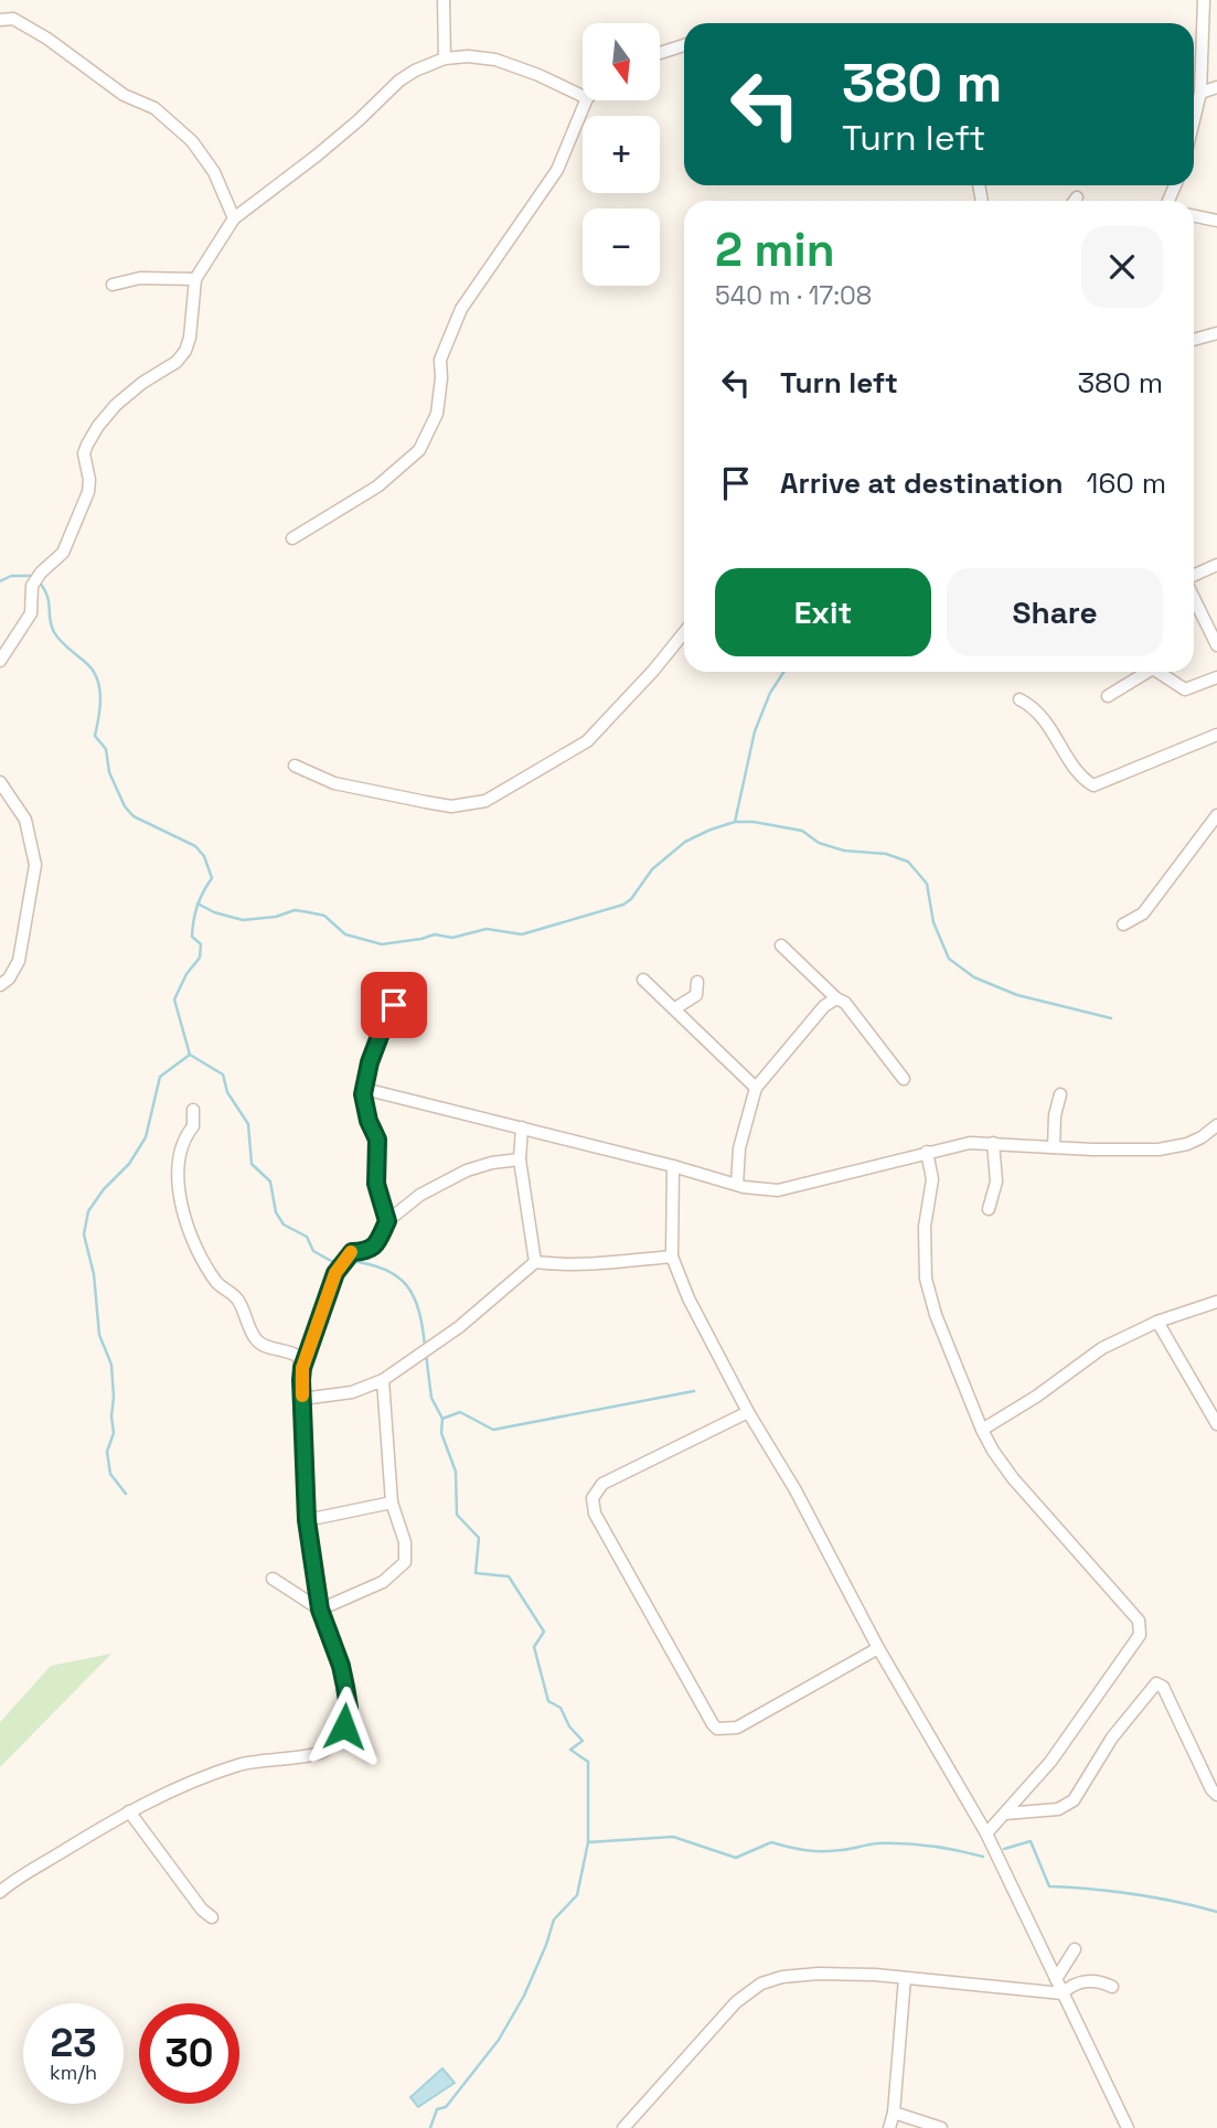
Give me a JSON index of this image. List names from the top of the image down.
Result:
{
  "north": "bottom",
  "page": {
    "map_buttons": ["+", "−"],
    "turn": ["380 m", "Turn left"],
    "heading": ["2 min", "540 m · 17:08"],
    "list": [
      {
        "name": "Turn left",
        "value": "380 m"
      },
      {
        "name": "Arrive at destination",
        "value": "160 m"
      }
    ],
    "buttons": ["Exit", "Share"],
    "speed": "23 km/h",
    "limit": "30"
  }
}
